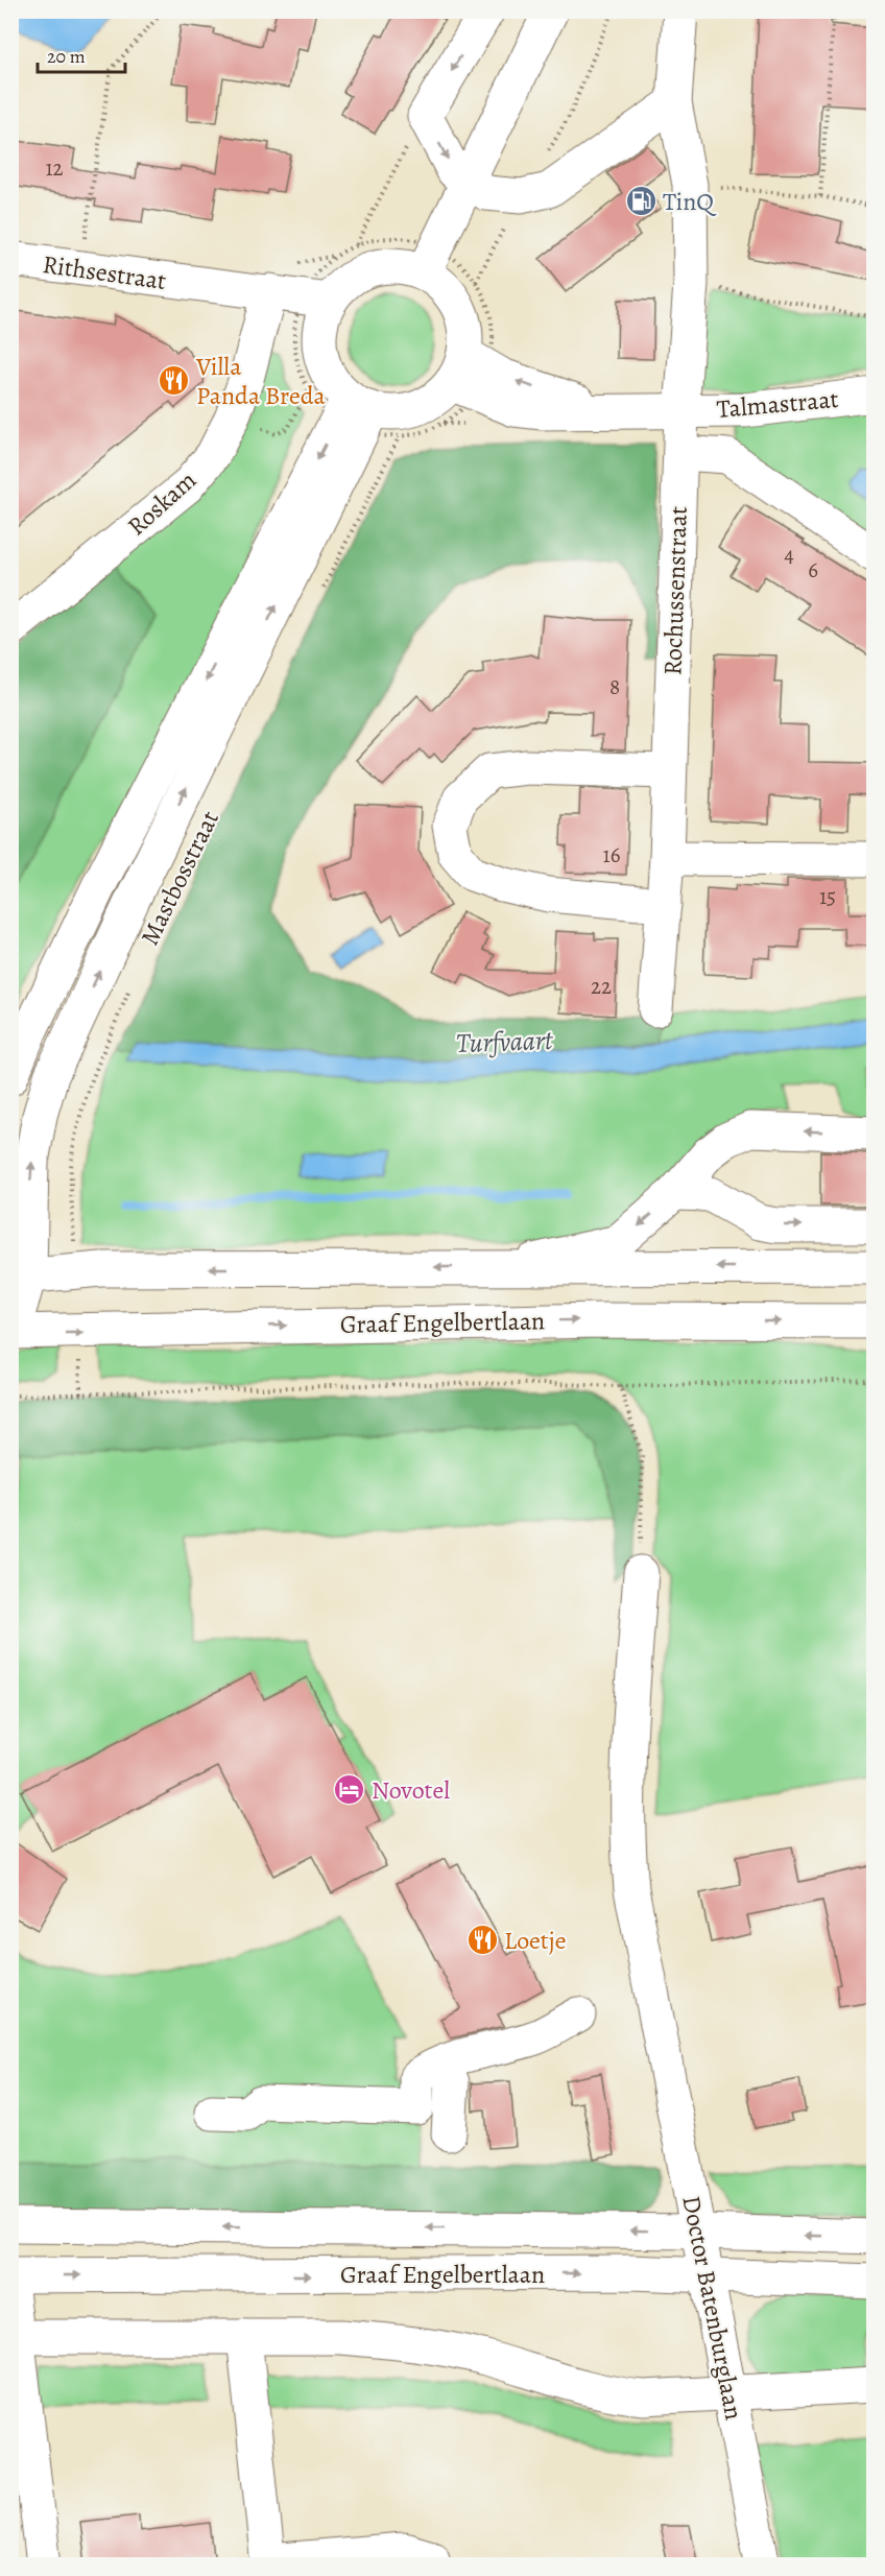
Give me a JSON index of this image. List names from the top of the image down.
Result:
{
  "streets": {
    "street": [
      "Rithsestraat",
      "Talmastraat",
      "Roskam",
      "Rochussenstraat",
      "Mastbosstraat",
      "Graaf Engelbertlaan",
      "Doctor Batenburglaan"
    ]
  },
  "crossings": [
    ["Rithsestraat", "Roskam"],
    ["Rithsestraat", "Mastbosstraat"],
    ["Talmastraat", "Rochussenstraat"],
    ["Mastbosstraat", "Graaf Engelbertlaan"],
    ["Graaf Engelbertlaan", "Doctor Batenburglaan"]
  ],
  "water": ["Turfvaart"],
  "places": {
    "fuel station": ["TinQ"],
    "restaurant": ["Villa Panda Breda", "Loetje"],
    "hotel": ["Novotel"]
  },
  "house_numbers": [
    "12",
    "4",
    "6",
    "8",
    "16",
    "15",
    "22"
  ],
  "scale_bar": "20 m"
}
